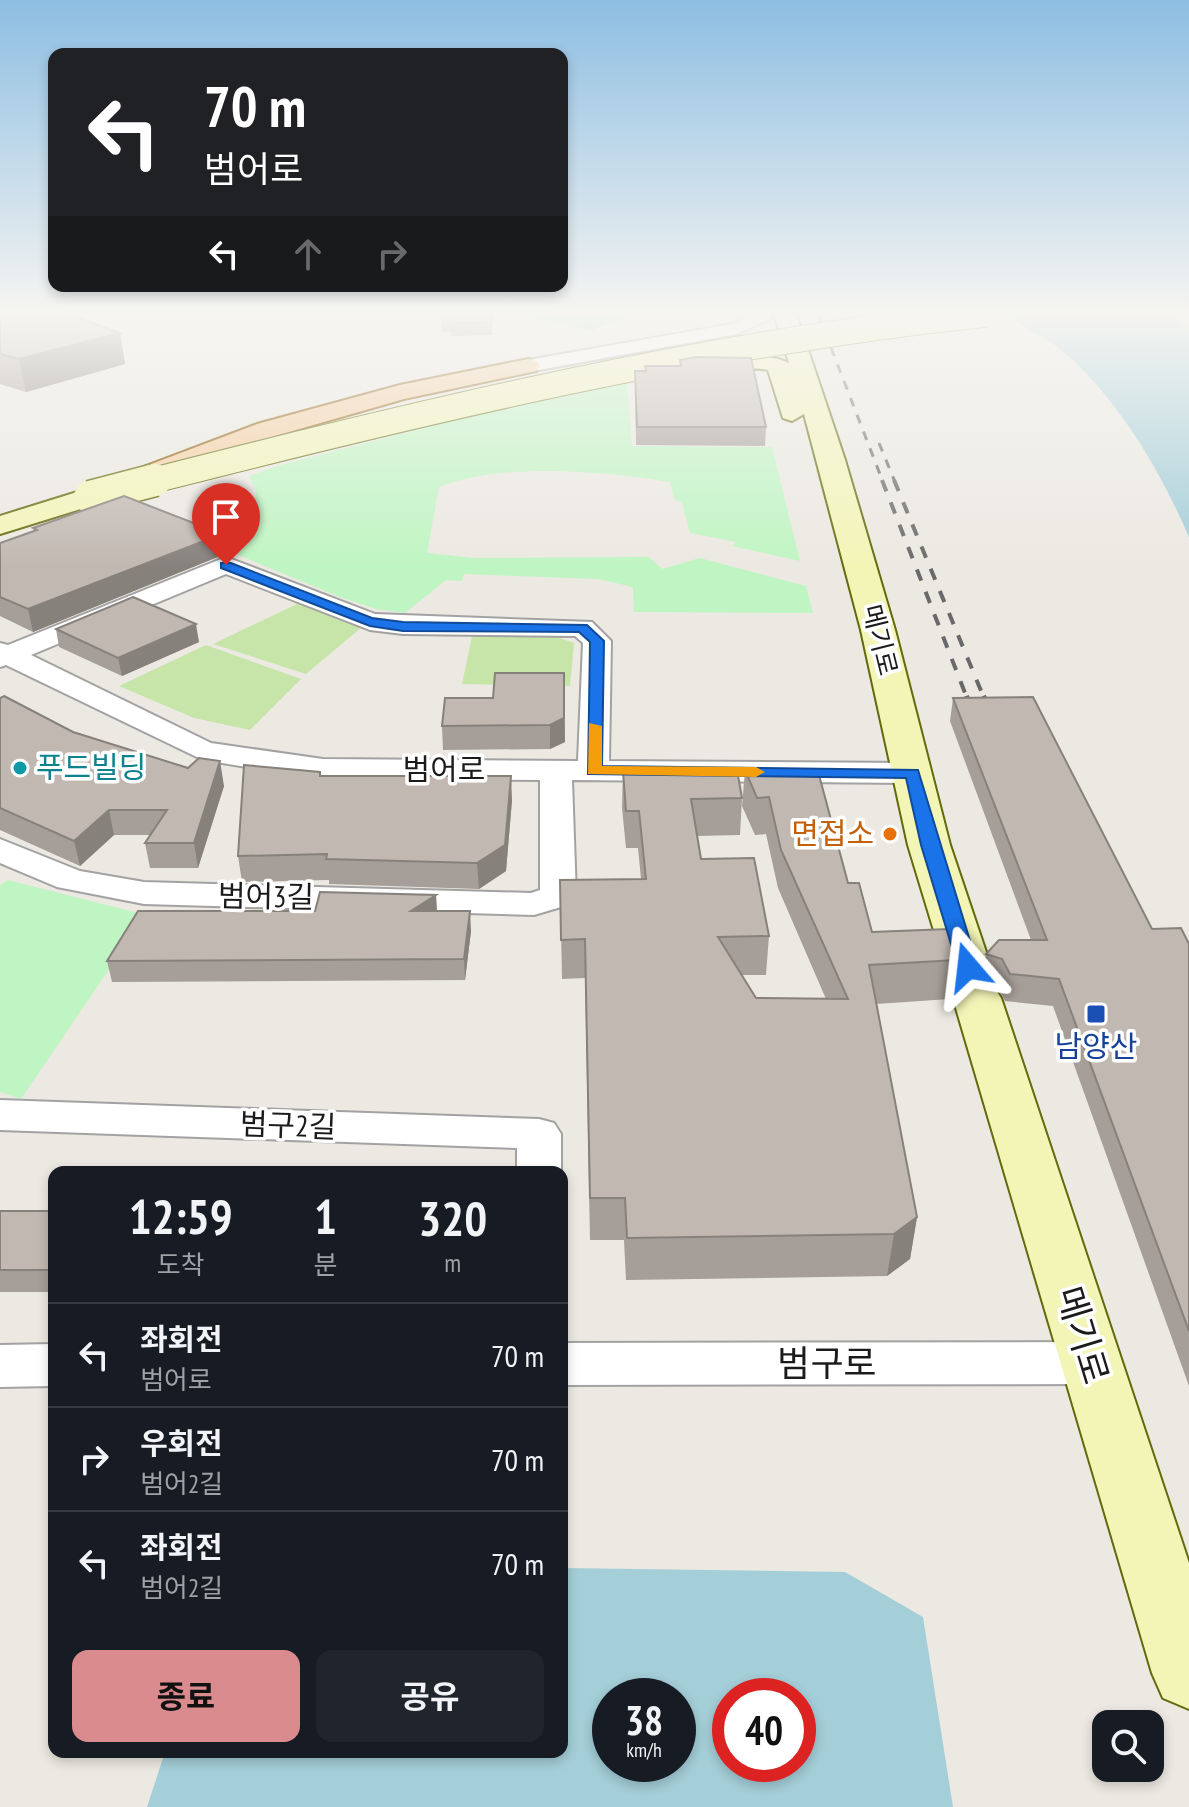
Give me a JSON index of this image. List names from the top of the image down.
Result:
{
  "streets": {
    "street": [
      "메기로",
      "범어로",
      "범어3길",
      "범구2길",
      "범구로"
    ]
  },
  "crossings": [
    ["메기로", "범어로"],
    ["메기로", "범구로"],
    ["범어로", "범어3길"]
  ],
  "places": {
    "other": ["푸드빌딩", "면접소"],
    "transit": ["남양산"]
  },
  "page": {
    "turn": ["70 m", "범어로"],
    "eta": [
      "12:59",
      "도착",
      "1",
      "분",
      "320",
      "m"
    ],
    "list": [
      {
        "name": "좌회전",
        "note": "범어로",
        "value": "70 m"
      },
      {
        "name": "우회전",
        "note": "범어2길",
        "value": "70 m"
      },
      {
        "name": "좌회전",
        "note": "범어2길",
        "value": "70 m"
      }
    ],
    "buttons": ["종료", "공유"],
    "speed": "38 km/h",
    "limit": "40"
  }
}
